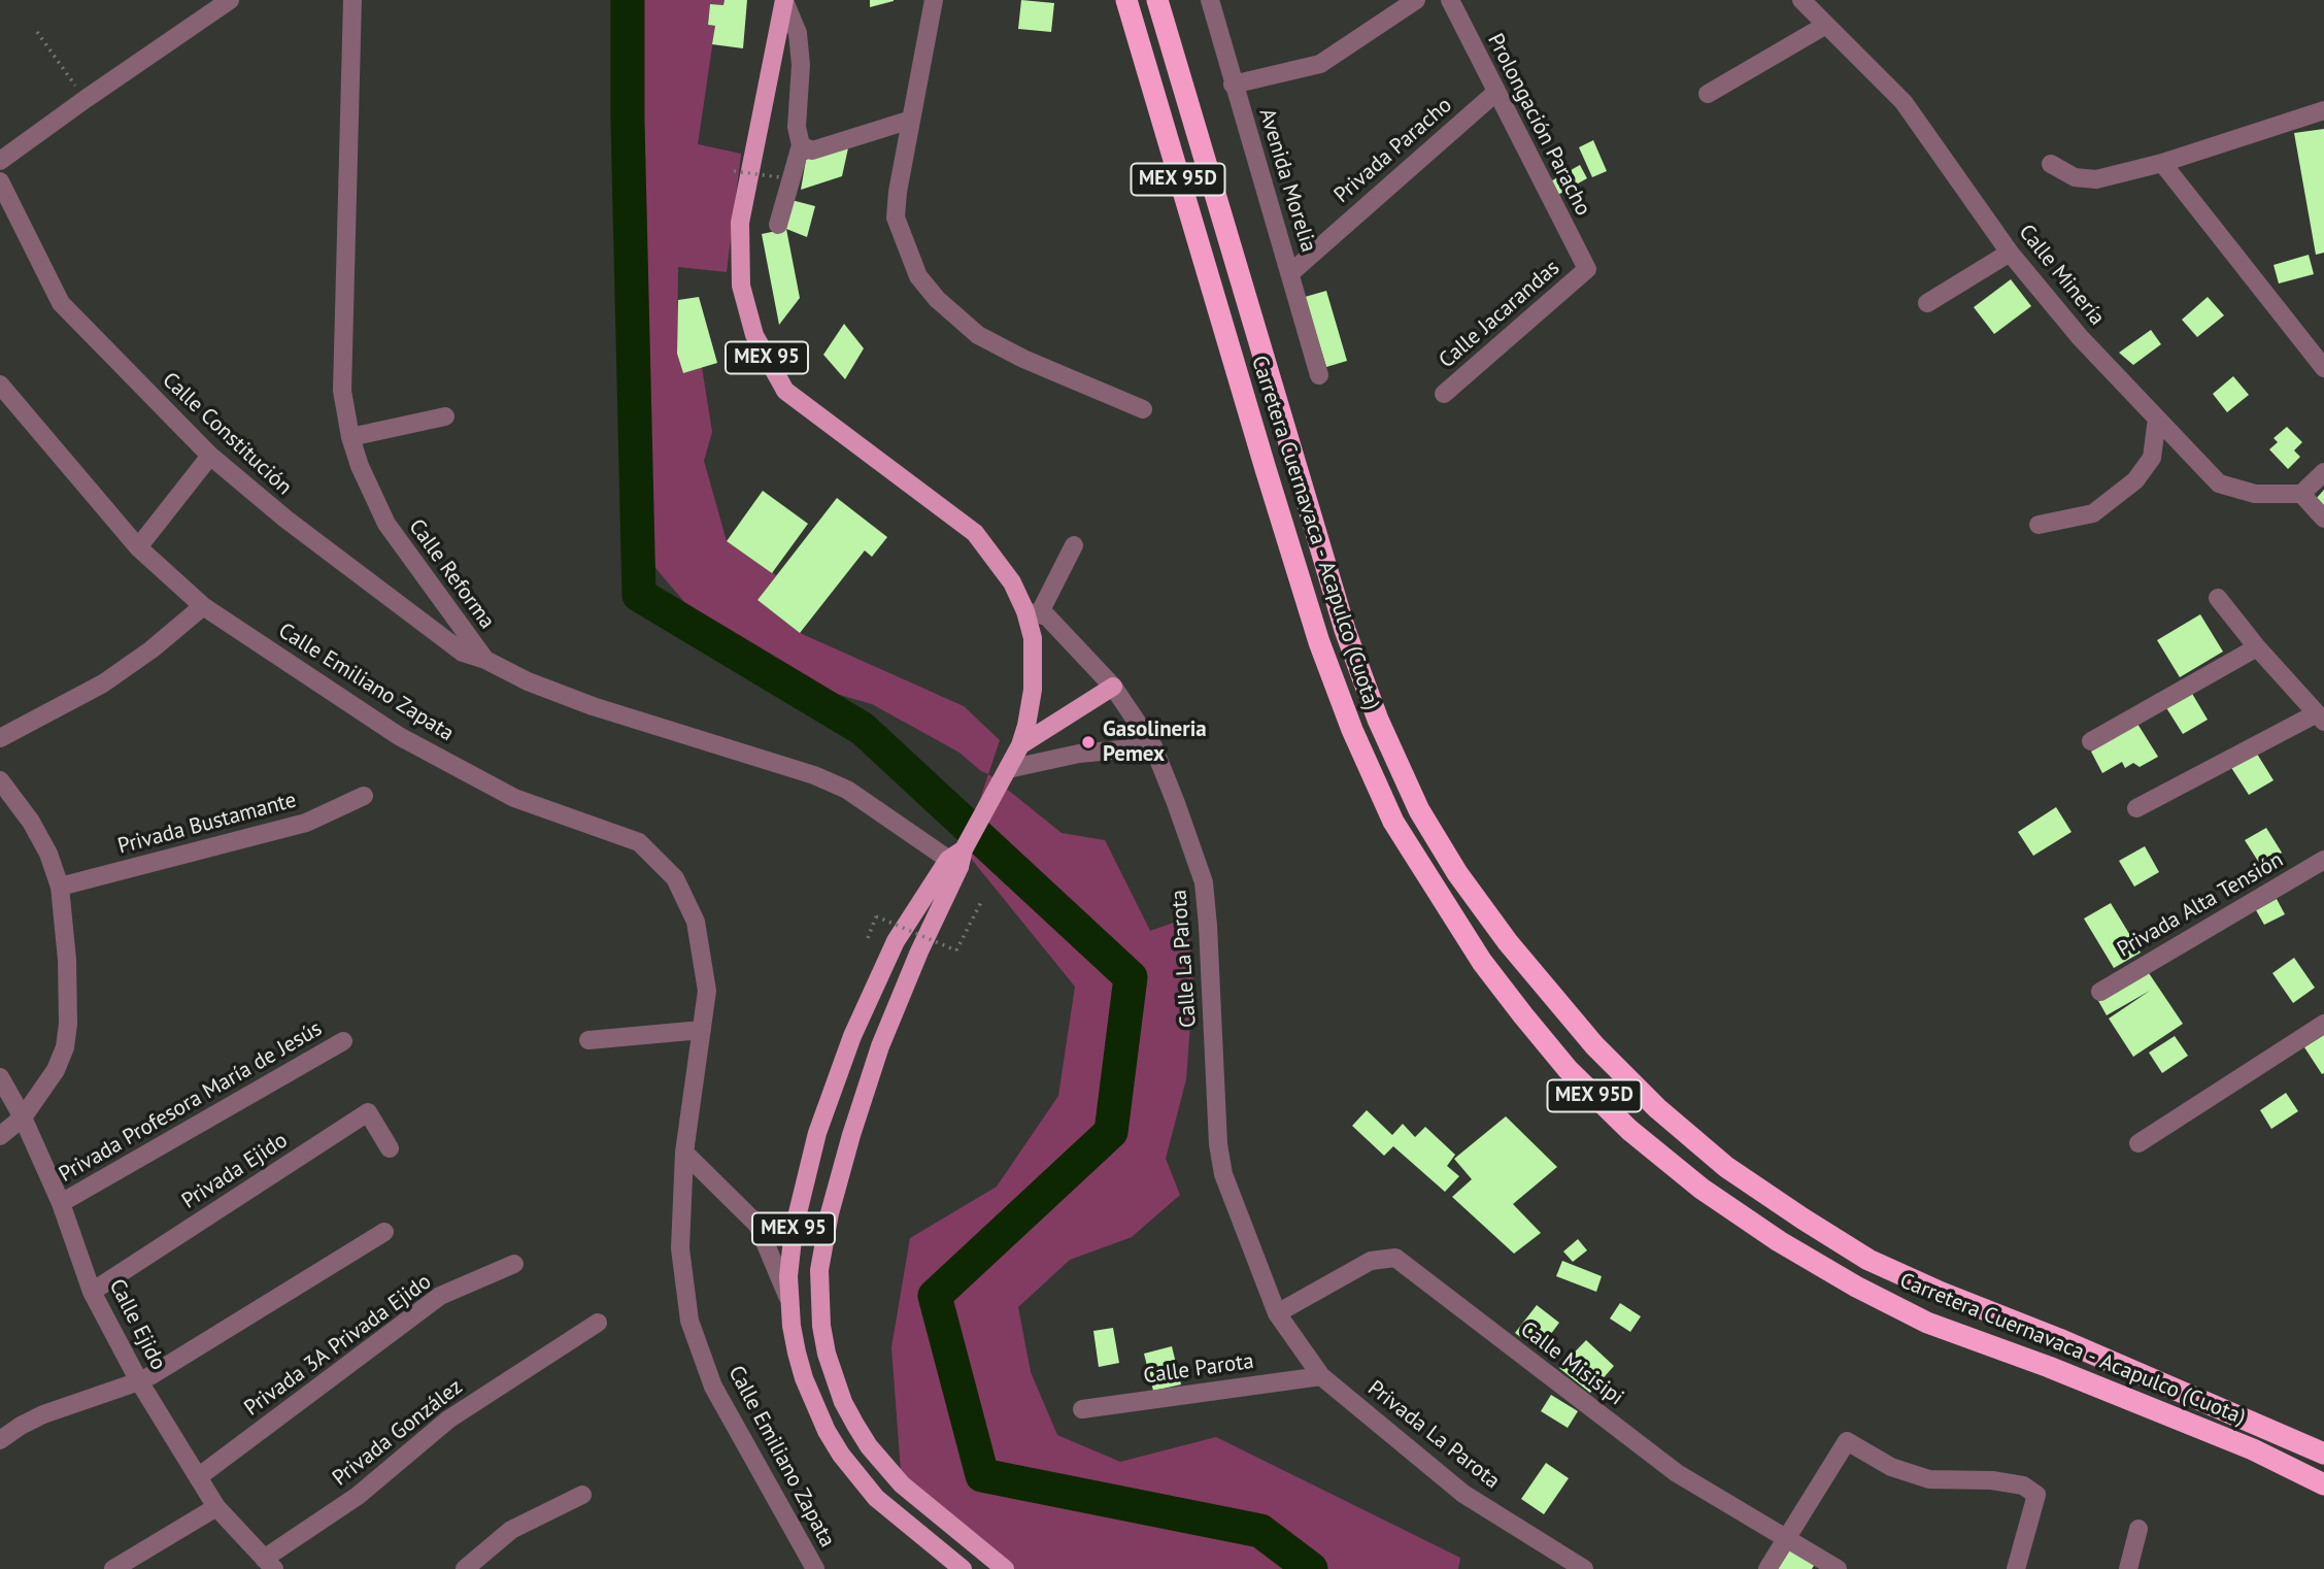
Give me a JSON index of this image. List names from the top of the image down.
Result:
{
  "streets": {
    "highway": ["MEX 95D", "Carretera Cuernavaca - Acapulco (Cuota)"],
    "main road": ["MEX 95"],
    "street": [
      "Prolongación Paracho",
      "Privada Paracho",
      "Avenida Morelia",
      "Calle Minería",
      "Calle Jacarandas",
      "Calle Constitución",
      "Calle Reforma",
      "Calle Emiliano Zapata",
      "Privada Bustamante",
      "Privada Alta Tensión",
      "Calle La Parota",
      "Privada Profesora María de Jesús",
      "Privada Ejido",
      "Calle Ejido",
      "Privada 3A Privada Ejido",
      "Calle Misisipi",
      "Calle Parota",
      "Privada González",
      "Privada La Parota"
    ]
  },
  "crossings": [
    ["Prolongación Paracho", "Privada Paracho"],
    ["Prolongación Paracho", "Calle Jacarandas"],
    ["Privada Paracho", "Avenida Morelia"],
    ["MEX 95", "Calle Reforma"],
    ["MEX 95", "Calle La Parota"],
    ["Calle Constitución", "Calle Reforma"],
    ["Calle La Parota", "Calle Misisipi"],
    ["Calle La Parota", "Privada La Parota"],
    ["Privada Profesora María de Jesús", "Calle Ejido"],
    ["Privada Ejido", "Calle Ejido"],
    ["Calle Ejido", "Privada 3A Privada Ejido"],
    ["Calle Ejido", "Privada González"],
    ["Calle Misisipi", "Privada La Parota"],
    ["Calle Parota", "Privada La Parota"]
  ],
  "places": ["Gasolineria Pemex"]
}
